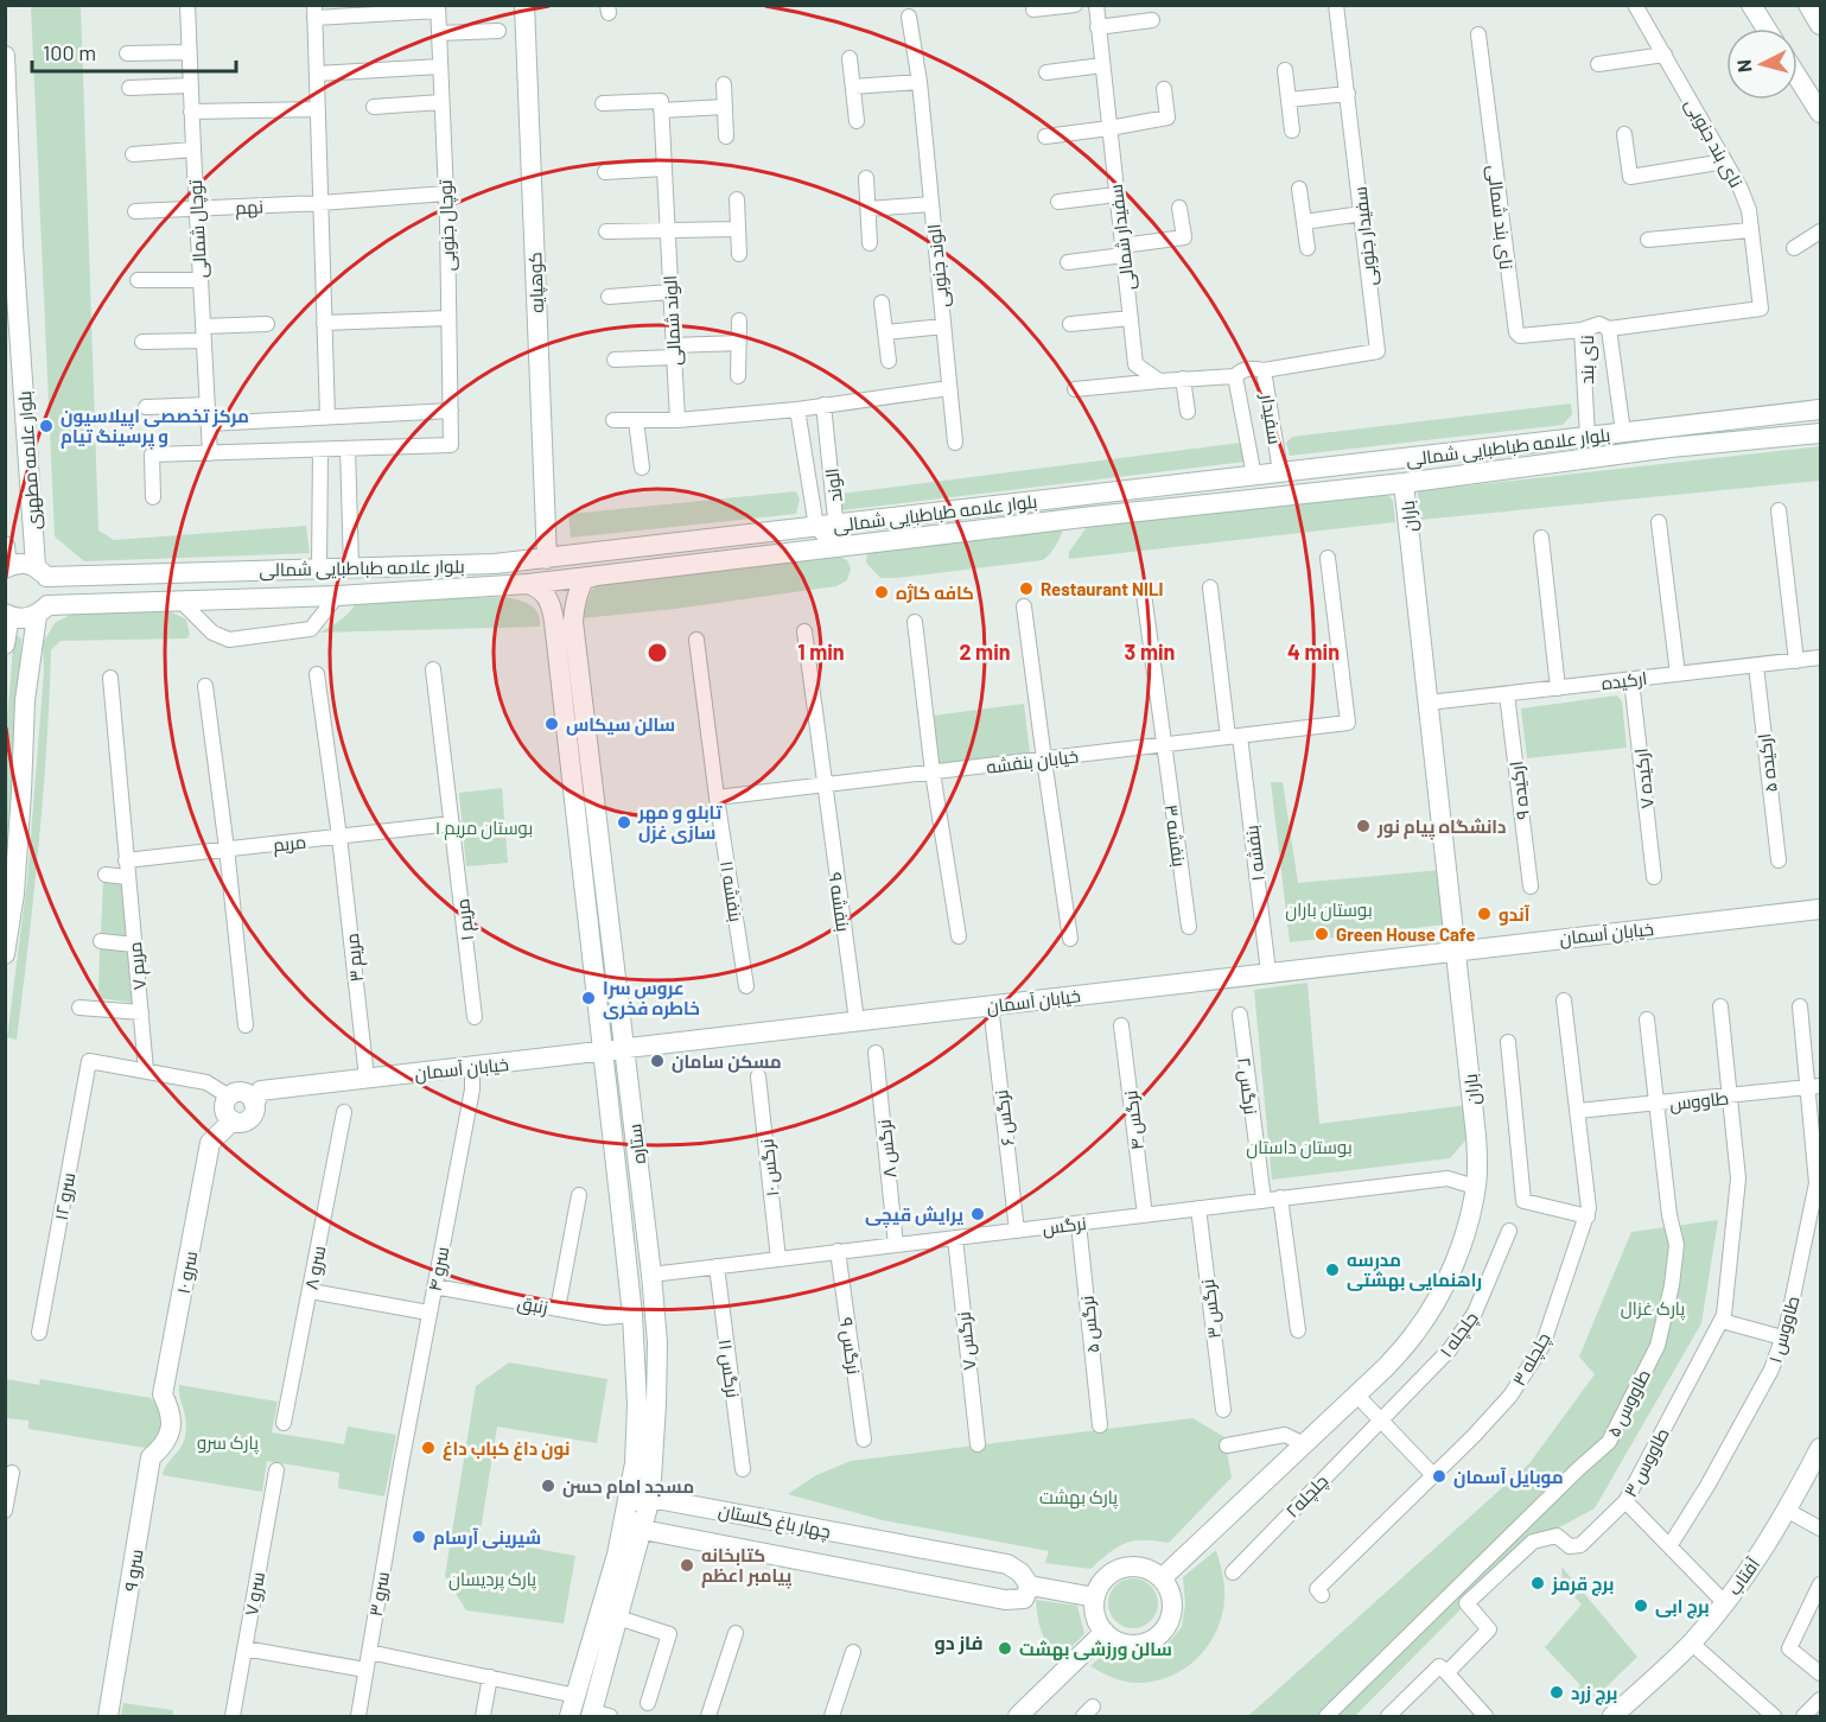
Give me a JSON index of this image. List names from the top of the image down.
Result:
{
  "streets": {
    "street": [
      "نای بند جنوبی",
      "نهم",
      "نای بند شمالی",
      "توچال جنوبی",
      "توچال شمالی",
      "سفیدار جنوبی",
      "سفیدار شمالی",
      "الوند جنوبی",
      "کوهپایه",
      "الوند شمالی",
      "نای بند",
      "سفیدار",
      "بلوار علامه طباطبایی شمالی",
      "بلوار علامه مطهری",
      "الوند",
      "باران",
      "ارکیده",
      "خیابان بنفشه",
      "ارکیده ۵",
      "ارکیده ۷",
      "ارکیده ۹",
      "بنفشه ۳",
      "مریم",
      "بنفشه ۱",
      "بنفشه ۱۱",
      "بنفشه ۹",
      "مریم ۱",
      "خیابان آسمان",
      "مریم ۳",
      "مریم ۷",
      "نرگس ۲",
      "طاووس",
      "نرگس ۶",
      "نرگس ۴",
      "ستاره",
      "نرگس ۸",
      "نرگس ۱۰",
      "سرو ۱۲",
      "نرگس",
      "سرو ۸",
      "سرو ۴",
      "سرو ۱۰",
      "زنبق",
      "نرگس ۳",
      "نرگس ۵",
      "طاووس ۱",
      "چلچله ۱",
      "نرگس ۷",
      "نرگس ۹",
      "چلچله ۳",
      "نرگس ۱۱",
      "طاووس ۵",
      "طاووس ۳",
      "چلچله۲",
      "چهار باغ گلستان",
      "سرو ۹",
      "آفتاب",
      "سرو ۷",
      "سرو ۳"
    ]
  },
  "crossings": [
    ["نای بند جنوبی", "نای بند"],
    ["نهم", "توچال جنوبی"],
    ["نهم", "توچال شمالی"],
    ["نای بند شمالی", "نای بند"],
    ["سفیدار جنوبی", "سفیدار"],
    ["کوهپایه", "بلوار علامه طباطبایی شمالی"],
    ["نای بند", "بلوار علامه طباطبایی شمالی"],
    ["سفیدار", "بلوار علامه طباطبایی شمالی"],
    ["بلوار علامه طباطبایی شمالی", "بلوار علامه مطهری"],
    ["بلوار علامه طباطبایی شمالی", "الوند"],
    ["بلوار علامه طباطبایی شمالی", "باران"],
    ["بلوار علامه طباطبایی شمالی", "ستاره"],
    ["باران", "ارکیده"],
    ["باران", "خیابان آسمان"],
    ["باران", "نرگس"],
    ["ارکیده", "ارکیده ۵"],
    ["ارکیده", "ارکیده ۷"],
    ["ارکیده", "ارکیده ۹"],
    ["خیابان بنفشه", "بنفشه ۳"],
    ["خیابان بنفشه", "بنفشه ۱"],
    ["خیابان بنفشه", "بنفشه ۱۱"],
    ["خیابان بنفشه", "بنفشه ۹"],
    ["مریم", "مریم ۱"],
    ["مریم", "مریم ۳"],
    ["مریم", "مریم ۷"],
    ["بنفشه ۱", "خیابان آسمان"],
    ["بنفشه ۹", "خیابان آسمان"],
    ["خیابان آسمان", "مریم ۳"],
    ["خیابان آسمان", "نرگس ۶"],
    ["خیابان آسمان", "ستاره"],
    ["خیابان آسمان", "سرو ۴"],
    ["خیابان آسمان", "سرو ۱۰"],
    ["مریم ۷", "سرو ۱۲"],
    ["نرگس ۲", "نرگس"],
    ["طاووس", "طاووس ۱"],
    ["طاووس", "طاووس ۵"],
    ["طاووس", "طاووس ۳"],
    ["نرگس ۶", "نرگس"],
    ["نرگس ۴", "نرگس"],
    ["ستاره", "نرگس"],
    ["ستاره", "زنبق"],
    ["ستاره", "چهار باغ گلستان"],
    ["نرگس ۸", "نرگس"],
    ["نرگس ۱۰", "نرگس"],
    ["نرگس", "نرگس ۳"],
    ["نرگس", "نرگس ۵"],
    ["نرگس", "نرگس ۷"],
    ["نرگس", "نرگس ۹"],
    ["نرگس", "نرگس ۱۱"],
    ["سرو ۴", "زنبق"],
    ["سرو ۴", "سرو ۳"],
    ["سرو ۱۰", "سرو ۹"],
    ["چلچله ۱", "چلچله۲"]
  ],
  "districts": ["فاز دو"],
  "parks": [
    "بوستان مریم ۱",
    "بوستان باران",
    "بوستان داستان",
    "پارک غزال",
    "پارک سرو",
    "پارک بهشت",
    "پارک پردیسان"
  ],
  "places": [
    "مرکز تخصصی اپیلاسیون و پرسینگ تیام",
    "Restaurant NILI",
    "کافه کاژه",
    "سالن سیکاس",
    "تابلو و مهر سازی غزل",
    "دانشگاه پیام نور",
    "آندو",
    "Green House Cafe",
    "عروس سرا خاطره فخری",
    "مسکن سامان",
    "یرایش قیچی",
    "مدرسه راهنمایی بهشتی",
    "نون داغ کباب داغ",
    "موبایل آسمان",
    "مسجد امام حسن",
    "شیرینی آرسام",
    "کتابخانه پیامبر اعظم",
    "برج قرمز",
    "برج ابی",
    "سالن ورزشی بهشت",
    "برج زرد"
  ],
  "scale_bar": "100 m",
  "north": "left",
  "rings": [
    "1 min",
    "2 min",
    "3 min",
    "4 min"
  ]
}
